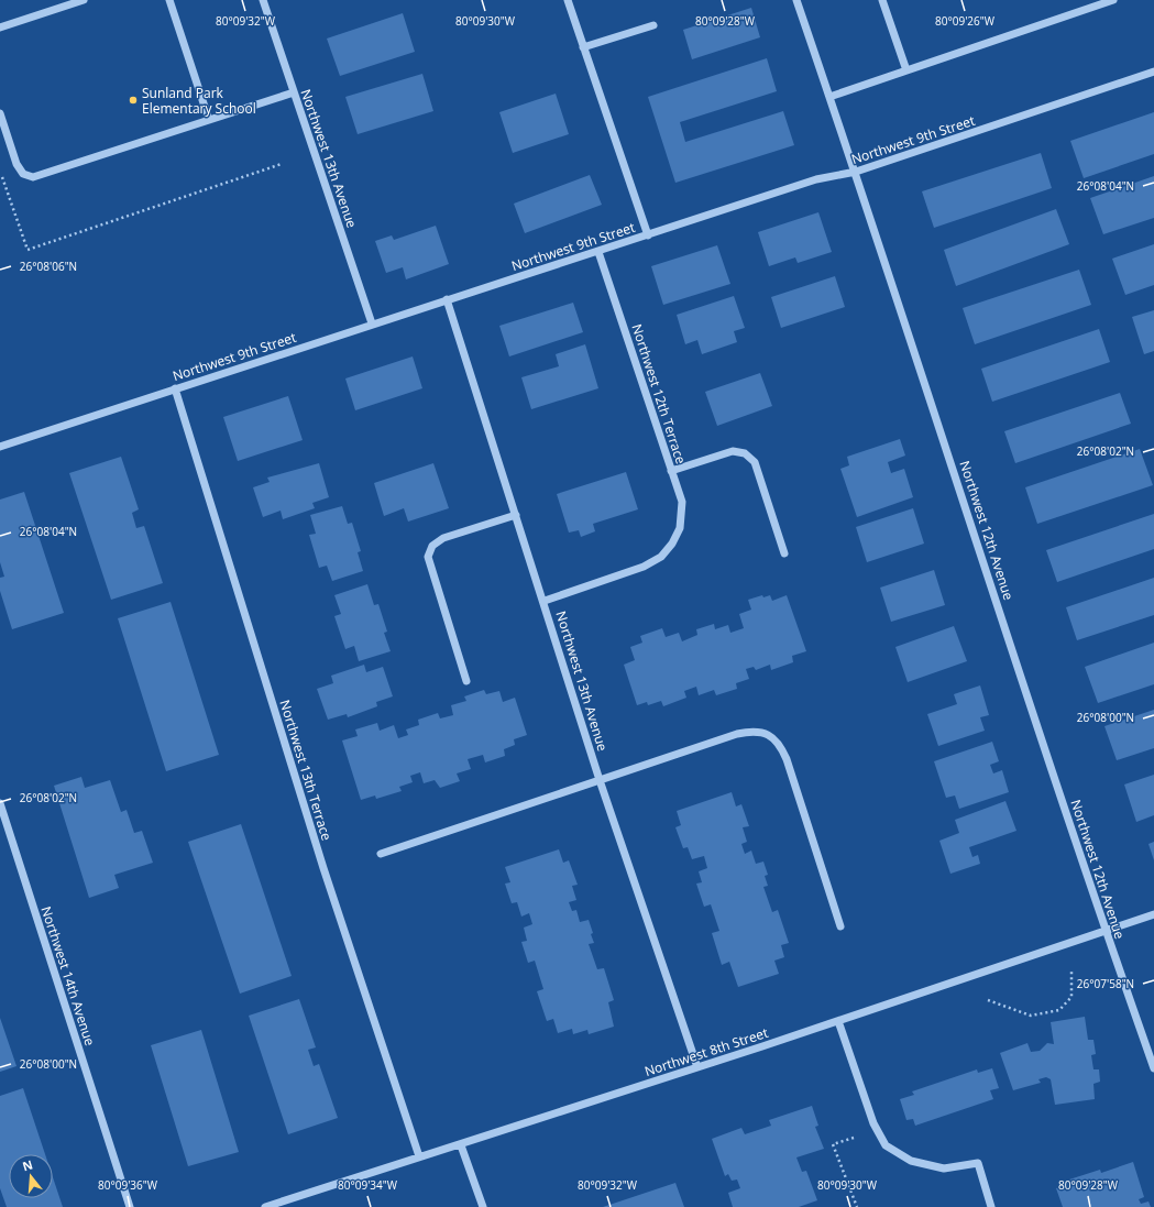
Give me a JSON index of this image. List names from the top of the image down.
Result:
{
  "streets": {
    "street": [
      "Northwest 9th Street",
      "Northwest 13th Avenue",
      "Northwest 12th Terrace",
      "Northwest 12th Avenue",
      "Northwest 13th Terrace",
      "Northwest 14th Avenue",
      "Northwest 8th Street"
    ]
  },
  "crossings": [
    ["Northwest 9th Street", "Northwest 13th Avenue"],
    ["Northwest 9th Street", "Northwest 12th Terrace"],
    ["Northwest 9th Street", "Northwest 12th Avenue"],
    ["Northwest 9th Street", "Northwest 13th Terrace"],
    ["Northwest 13th Avenue", "Northwest 12th Terrace"],
    ["Northwest 13th Avenue", "Northwest 8th Street"],
    ["Northwest 12th Avenue", "Northwest 8th Street"],
    ["Northwest 13th Terrace", "Northwest 8th Street"]
  ],
  "places": ["Sunland Park Elementary School"],
  "north": "top",
  "coordinates": [
    "80°09'32\"W",
    "80°09'30\"W",
    "80°09'28\"W",
    "80°09'26\"W",
    "26°08'04\"N",
    "26°08'06\"N",
    "26°08'02\"N",
    "26°08'00\"N",
    "26°07'58\"N",
    "80°09'36\"W",
    "80°09'34\"W"
  ]
}
